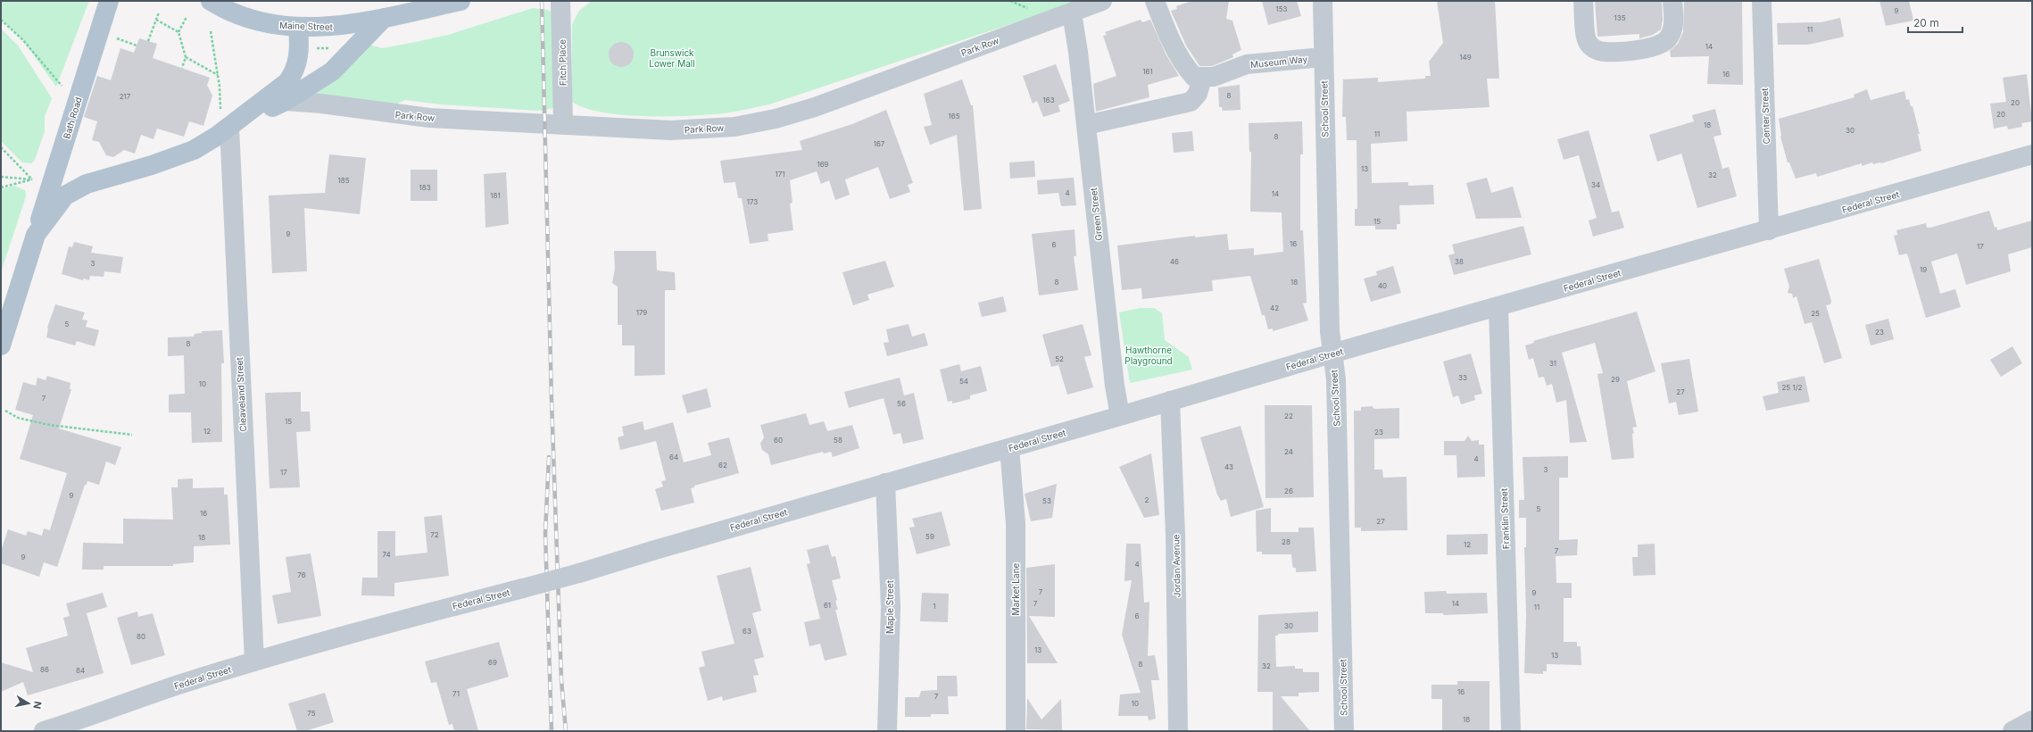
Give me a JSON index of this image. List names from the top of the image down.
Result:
{
  "streets": {
    "main road": ["Maine Street", "Bath Road"],
    "street": [
      "Park Row",
      "Museum Way",
      "Fitch Place",
      "School Street",
      "Center Street",
      "Federal Street",
      "Green Street",
      "Cleaveland Street",
      "Franklin Street",
      "Jordan Avenue",
      "Market Lane",
      "Maple Street"
    ]
  },
  "crossings": [
    ["Park Row", "Fitch Place"],
    ["Park Row", "Green Street"],
    ["Museum Way", "School Street"],
    ["School Street", "Federal Street"],
    ["Center Street", "Federal Street"],
    ["Federal Street", "Green Street"],
    ["Federal Street", "Cleaveland Street"],
    ["Federal Street", "Franklin Street"],
    ["Federal Street", "Jordan Avenue"],
    ["Federal Street", "Market Lane"],
    ["Federal Street", "Maple Street"]
  ],
  "parks": ["Brunswick Lower Mall", "Hawthorne Playground"],
  "house_numbers": [
    "153",
    "9",
    "135",
    "11",
    "14",
    "149",
    "161",
    "16",
    "8",
    "217",
    "163",
    "20",
    "20",
    "165",
    "18",
    "30",
    "11",
    "8",
    "167",
    "169",
    "13",
    "171",
    "32",
    "185",
    "34",
    "183",
    "4",
    "14",
    "181",
    "173",
    "15",
    "9",
    "16",
    "6",
    "17",
    "46",
    "38",
    "3",
    "19",
    "8",
    "18",
    "40",
    "42",
    "179",
    "25",
    "5",
    "23",
    "8",
    "52",
    "31",
    "33",
    "29",
    "54",
    "10",
    "25 1/2",
    "27",
    "7",
    "56",
    "22",
    "15",
    "12",
    "23",
    "60",
    "58",
    "24",
    "64",
    "4",
    "62",
    "43",
    "3",
    "17",
    "26",
    "9",
    "2",
    "53",
    "5",
    "16",
    "27",
    "72",
    "59",
    "18",
    "28",
    "12",
    "7",
    "74",
    "9",
    "4",
    "76",
    "7",
    "9",
    "7",
    "14",
    "61",
    "1",
    "11",
    "6",
    "30",
    "63",
    "80",
    "13",
    "13",
    "69",
    "8",
    "32",
    "86",
    "84",
    "16",
    "71",
    "7",
    "10",
    "75",
    "18"
  ],
  "scale_bar": "20 m",
  "north": "right"
}
